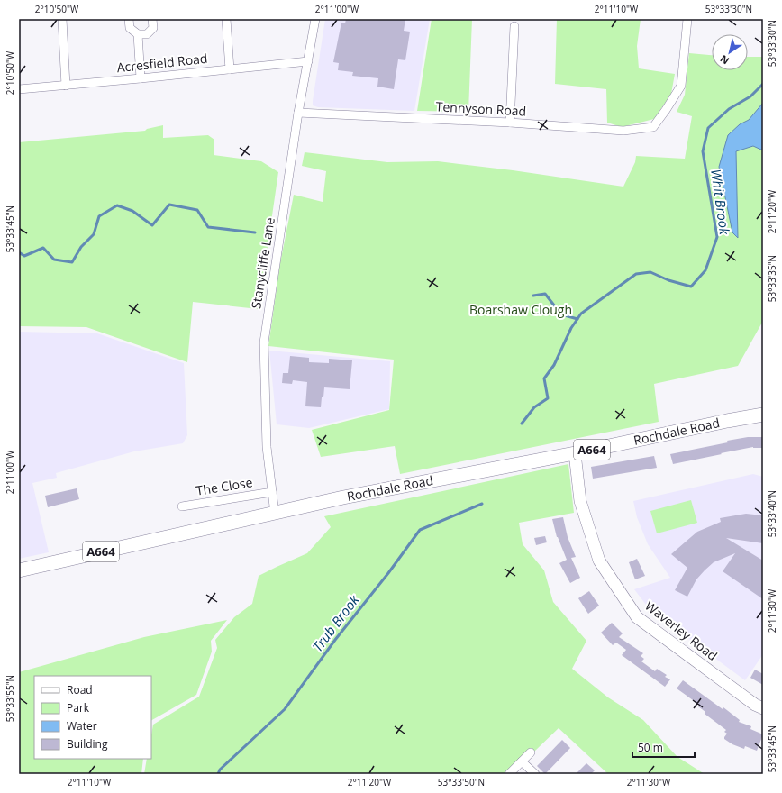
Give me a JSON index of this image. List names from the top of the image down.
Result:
{
  "streets": {
    "main road": ["Rochdale Road", "A664"],
    "street": [
      "Acresfield Road",
      "Tennyson Road",
      "Stanycliffe Lane",
      "The Close",
      "Waverley Road"
    ]
  },
  "crossings": [
    ["Acresfield Road", "Stanycliffe Lane"],
    ["Tennyson Road", "Stanycliffe Lane"],
    ["Stanycliffe Lane", "Rochdale Road"],
    ["Stanycliffe Lane", "The Close"],
    ["Rochdale Road", "Waverley Road"]
  ],
  "water": ["Whit Brook", "Trub Brook"],
  "parks": ["Boarshaw Clough"],
  "legend": [
    "Road",
    "Park",
    "Water",
    "Building"
  ],
  "scale_bar": "50 m",
  "north": "bottom left",
  "coordinates": [
    "2°10'50\"W",
    "2°11'00\"W",
    "2°11'10\"W",
    "53°33'30\"N",
    "2°11'20\"W",
    "53°33'45\"N",
    "53°33'35\"N",
    "53°33'40\"N",
    "2°11'30\"W",
    "53°33'55\"N",
    "53°33'50\"N"
  ]
}
